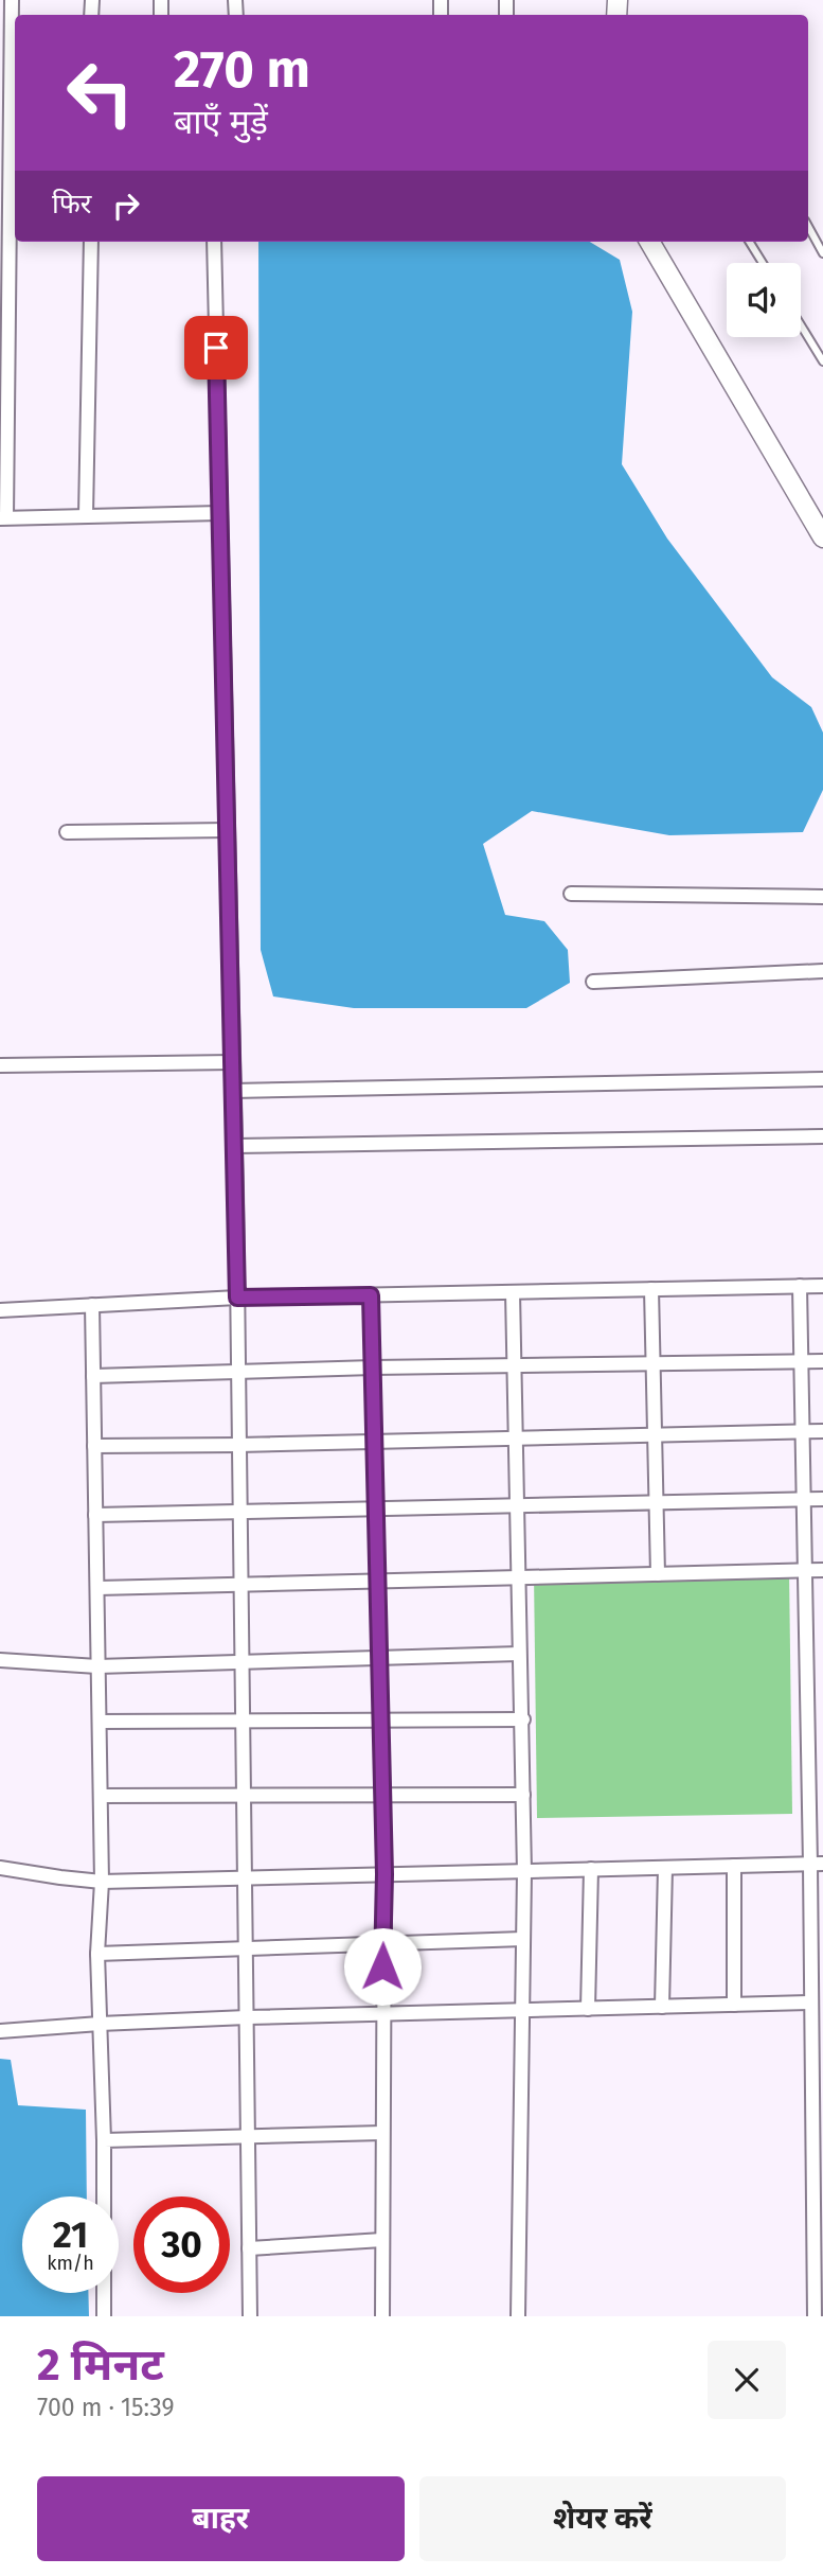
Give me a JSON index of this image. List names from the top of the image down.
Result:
{
  "page": {
    "turn": ["270 m", "बाएँ मुड़ें"],
    "then": "फिर",
    "speed": "21 km/h",
    "limit": "30",
    "heading": ["2 मिनट", "700 m · 15:39"],
    "buttons": ["बाहर", "शेयर करें"]
  }
}
